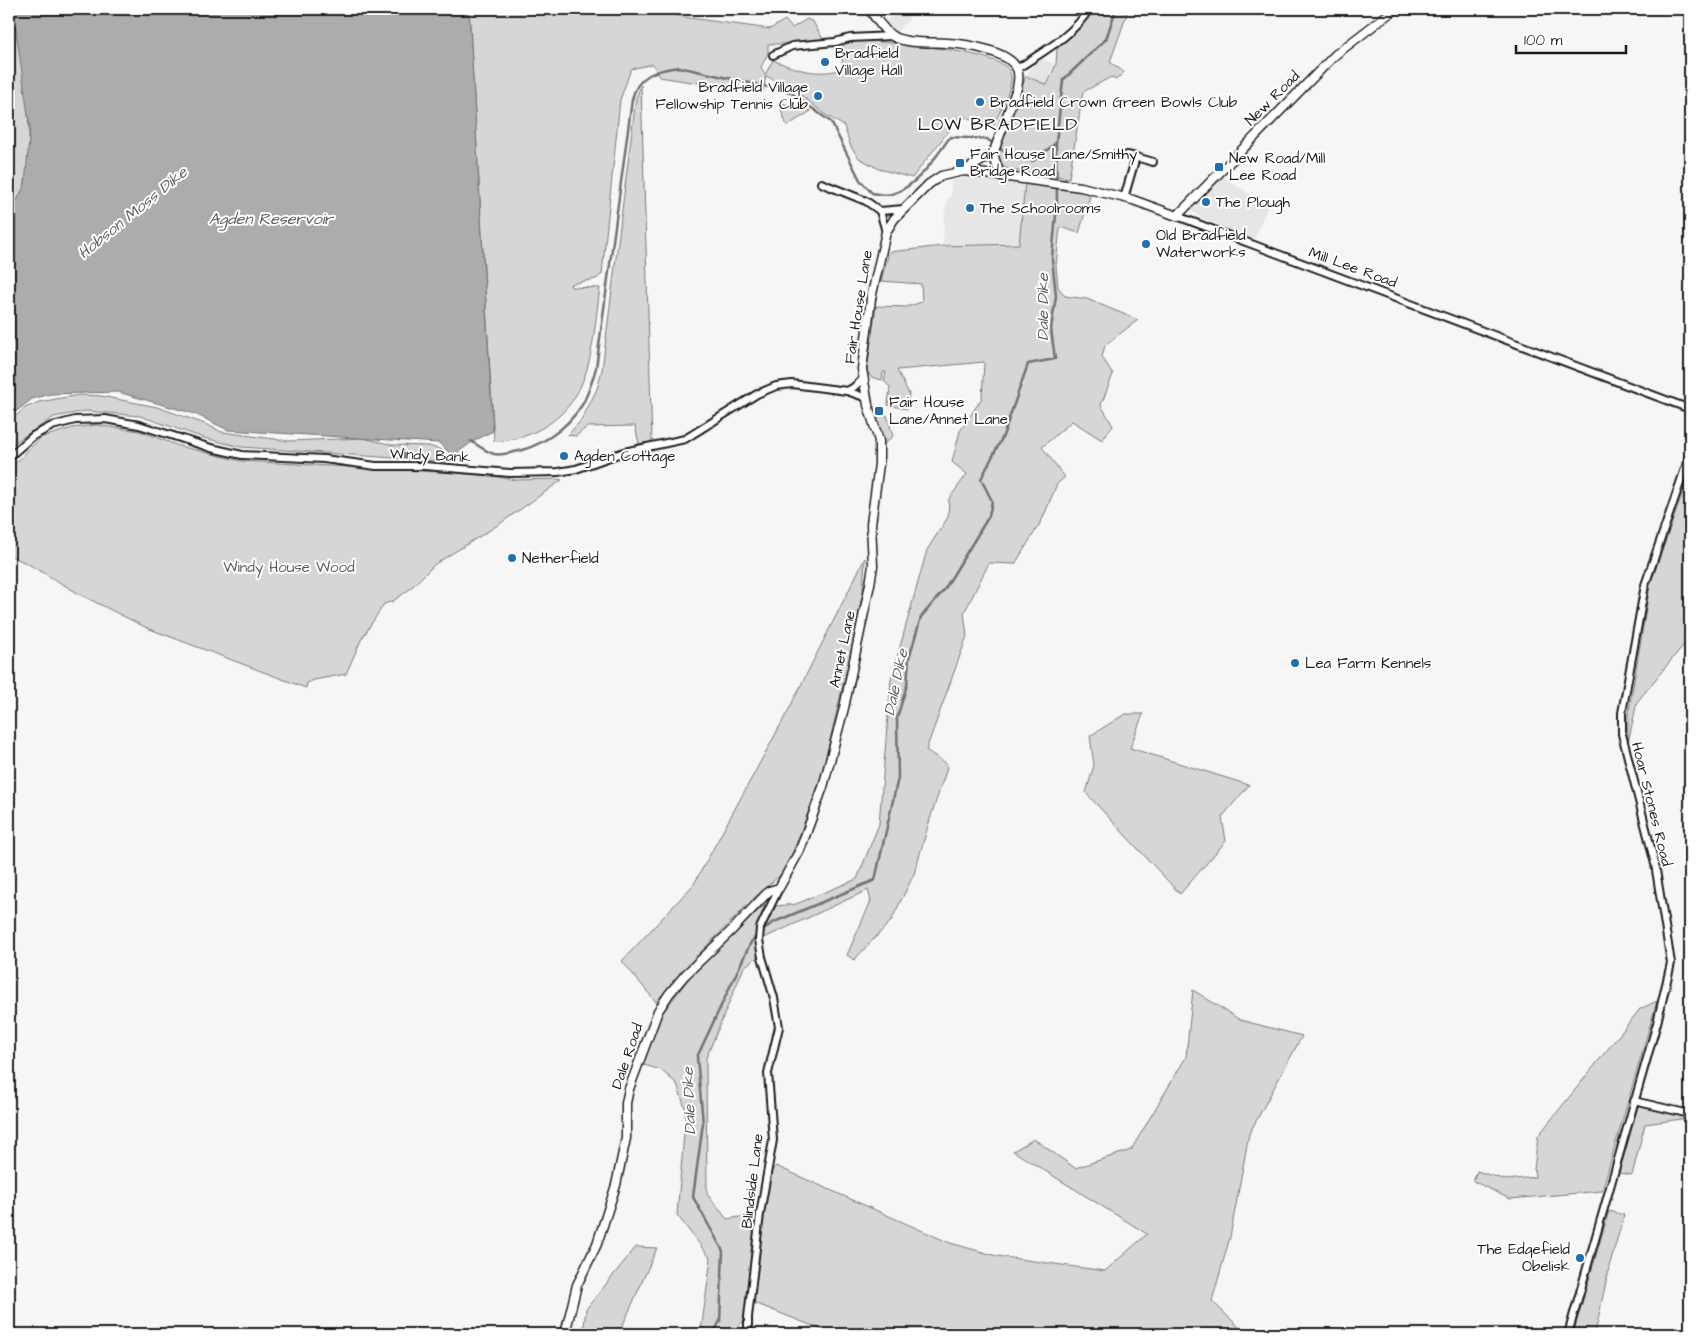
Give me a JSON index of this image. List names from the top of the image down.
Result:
{
  "streets": {
    "street": [
      "New Road",
      "Mill Lee Road",
      "Fair House Lane",
      "Windy Bank",
      "Annet Lane",
      "Hoar Stones Road",
      "Dale Road",
      "Blindside Lane"
    ]
  },
  "crossings": [
    ["New Road", "Mill Lee Road"],
    ["Mill Lee Road", "Fair House Lane"],
    ["Fair House Lane", "Windy Bank"],
    ["Fair House Lane", "Annet Lane"],
    ["Windy Bank", "Annet Lane"],
    ["Annet Lane", "Dale Road"],
    ["Annet Lane", "Blindside Lane"],
    ["Dale Road", "Blindside Lane"]
  ],
  "districts": ["LOW BRADFIELD"],
  "water": ["Hobson Moss Dike", "Agden Reservoir", "Dale Dike"],
  "parks": ["Windy House Wood"],
  "places": {
    "other": [
      "Bradfield Village Hall",
      "Bradfield Village Fellowship Tennis Club",
      "Bradfield Crown Green Bowls Club",
      "The Plough",
      "The Schoolrooms",
      "Old Bradfield Waterworks",
      "Agden Cottage",
      "Netherfield",
      "Lea Farm Kennels",
      "The Edgefield Obelisk"
    ],
    "transit": ["Fair House Lane/Smithy Bridge Road", "New Road/Mill Lee Road", "Fair House Lane/Annet Lane"]
  },
  "scale_bar": "100 m"
}
